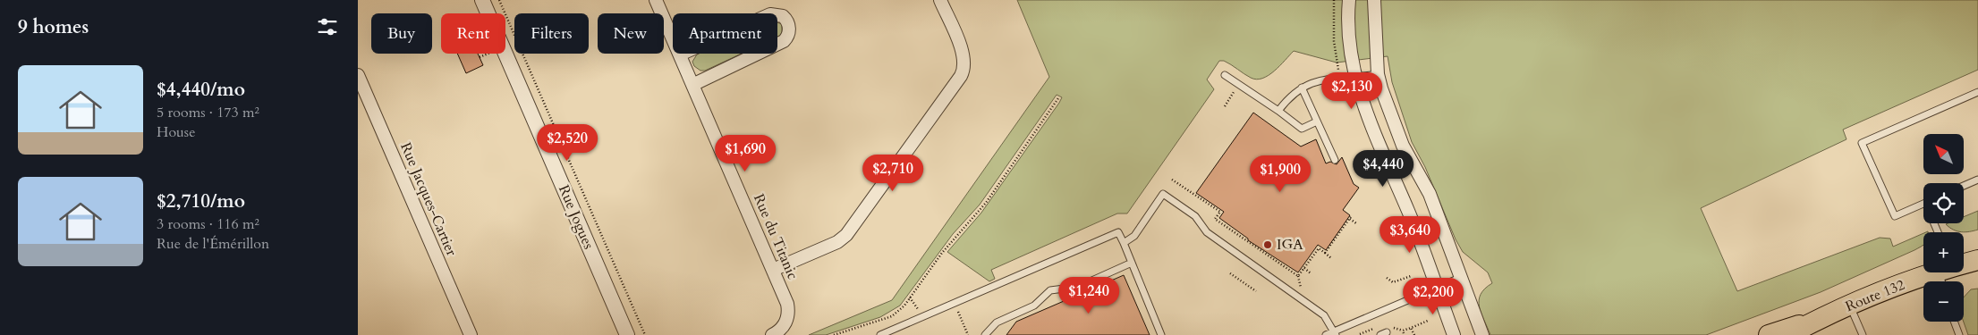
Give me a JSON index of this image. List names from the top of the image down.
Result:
{
  "streets": {
    "highway": ["Route 132"],
    "street": ["Rue Jacques-Cartier", "Rue Jogues", "Rue du Titanic"]
  },
  "places": ["IGA"],
  "north": "top left",
  "page": {
    "heading": "9 homes",
    "chip": [
      "Buy",
      "Rent",
      "Filters",
      "New",
      "Apartment"
    ],
    "list": [
      {
        "name": "$4,440/mo",
        "note": "5 rooms · 173 m² · House"
      },
      {
        "name": "$2,710/mo",
        "note": "3 rooms · 116 m² · Rue de l'Émérillon"
      }
    ],
    "price": [
      "$2,130",
      "$2,520",
      "$1,690",
      "$4,440",
      "$2,710",
      "$1,900",
      "$3,640",
      "$1,240",
      "$2,200"
    ],
    "map_buttons": ["+", "−"]
  }
}
